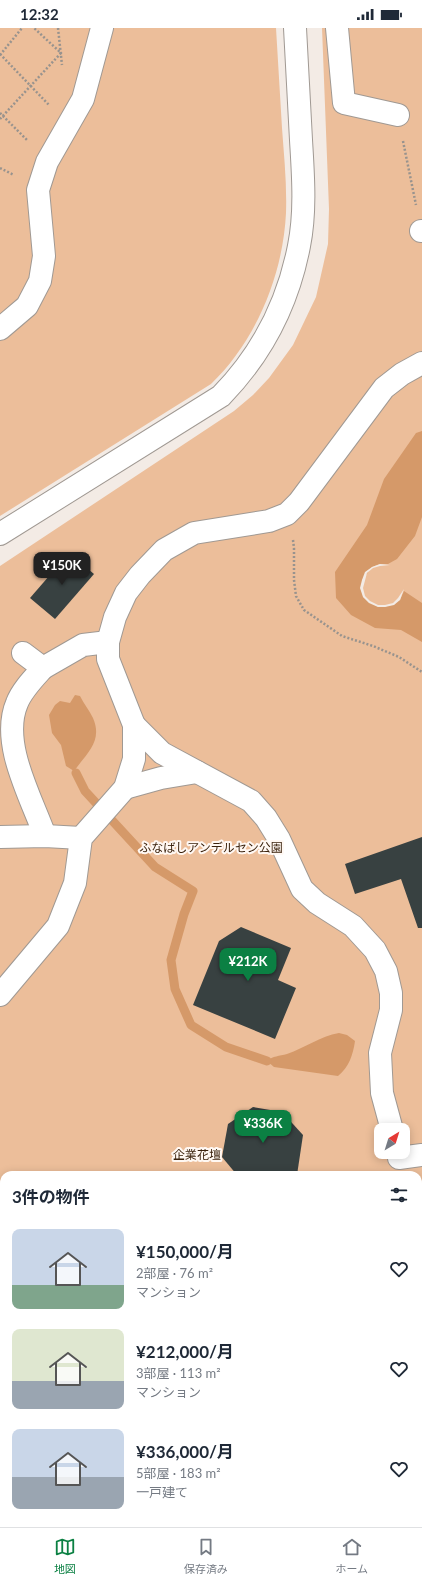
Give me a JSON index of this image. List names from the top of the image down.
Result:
{
  "parks": ["ふなばしアンデルセン公園", "企業花壇"],
  "north": "top right",
  "page": {
    "status": "12:32",
    "price": ["¥150K", "¥212K", "¥336K"],
    "heading": "3件の物件",
    "list": [
      {
        "name": "¥150,000/月",
        "note": "2部屋 · 76 m² · マンション"
      },
      {
        "name": "¥212,000/月",
        "note": "3部屋 · 113 m² · マンション"
      },
      {
        "name": "¥336,000/月",
        "note": "5部屋 · 183 m² · 一戸建て"
      }
    ],
    "tabs": ["地図", "保存済み", "ホーム"]
  }
}
